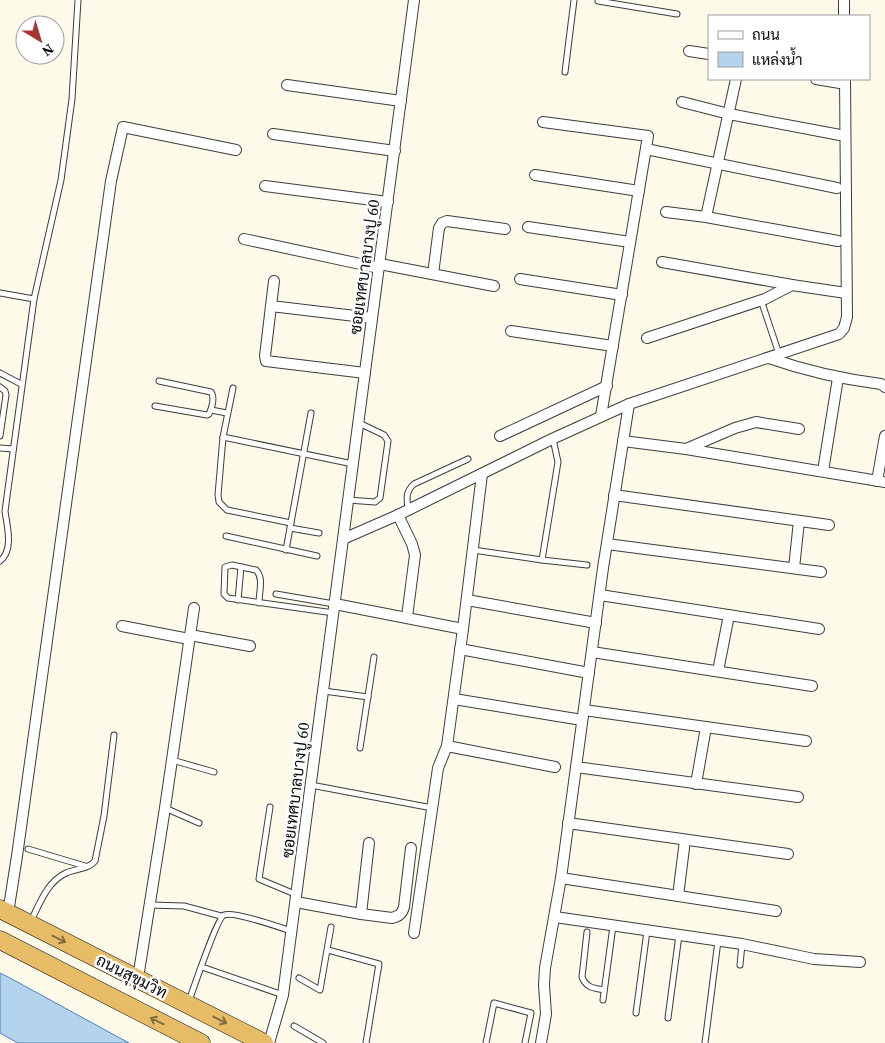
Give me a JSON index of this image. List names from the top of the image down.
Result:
{
  "streets": {
    "highway": ["ถนนสุขุมวิท"],
    "street": ["ซอยเทศบาลบางปู 60"]
  },
  "legend": ["ถนน", "แหล่งน้ำ"],
  "north": "bottom right"
}
